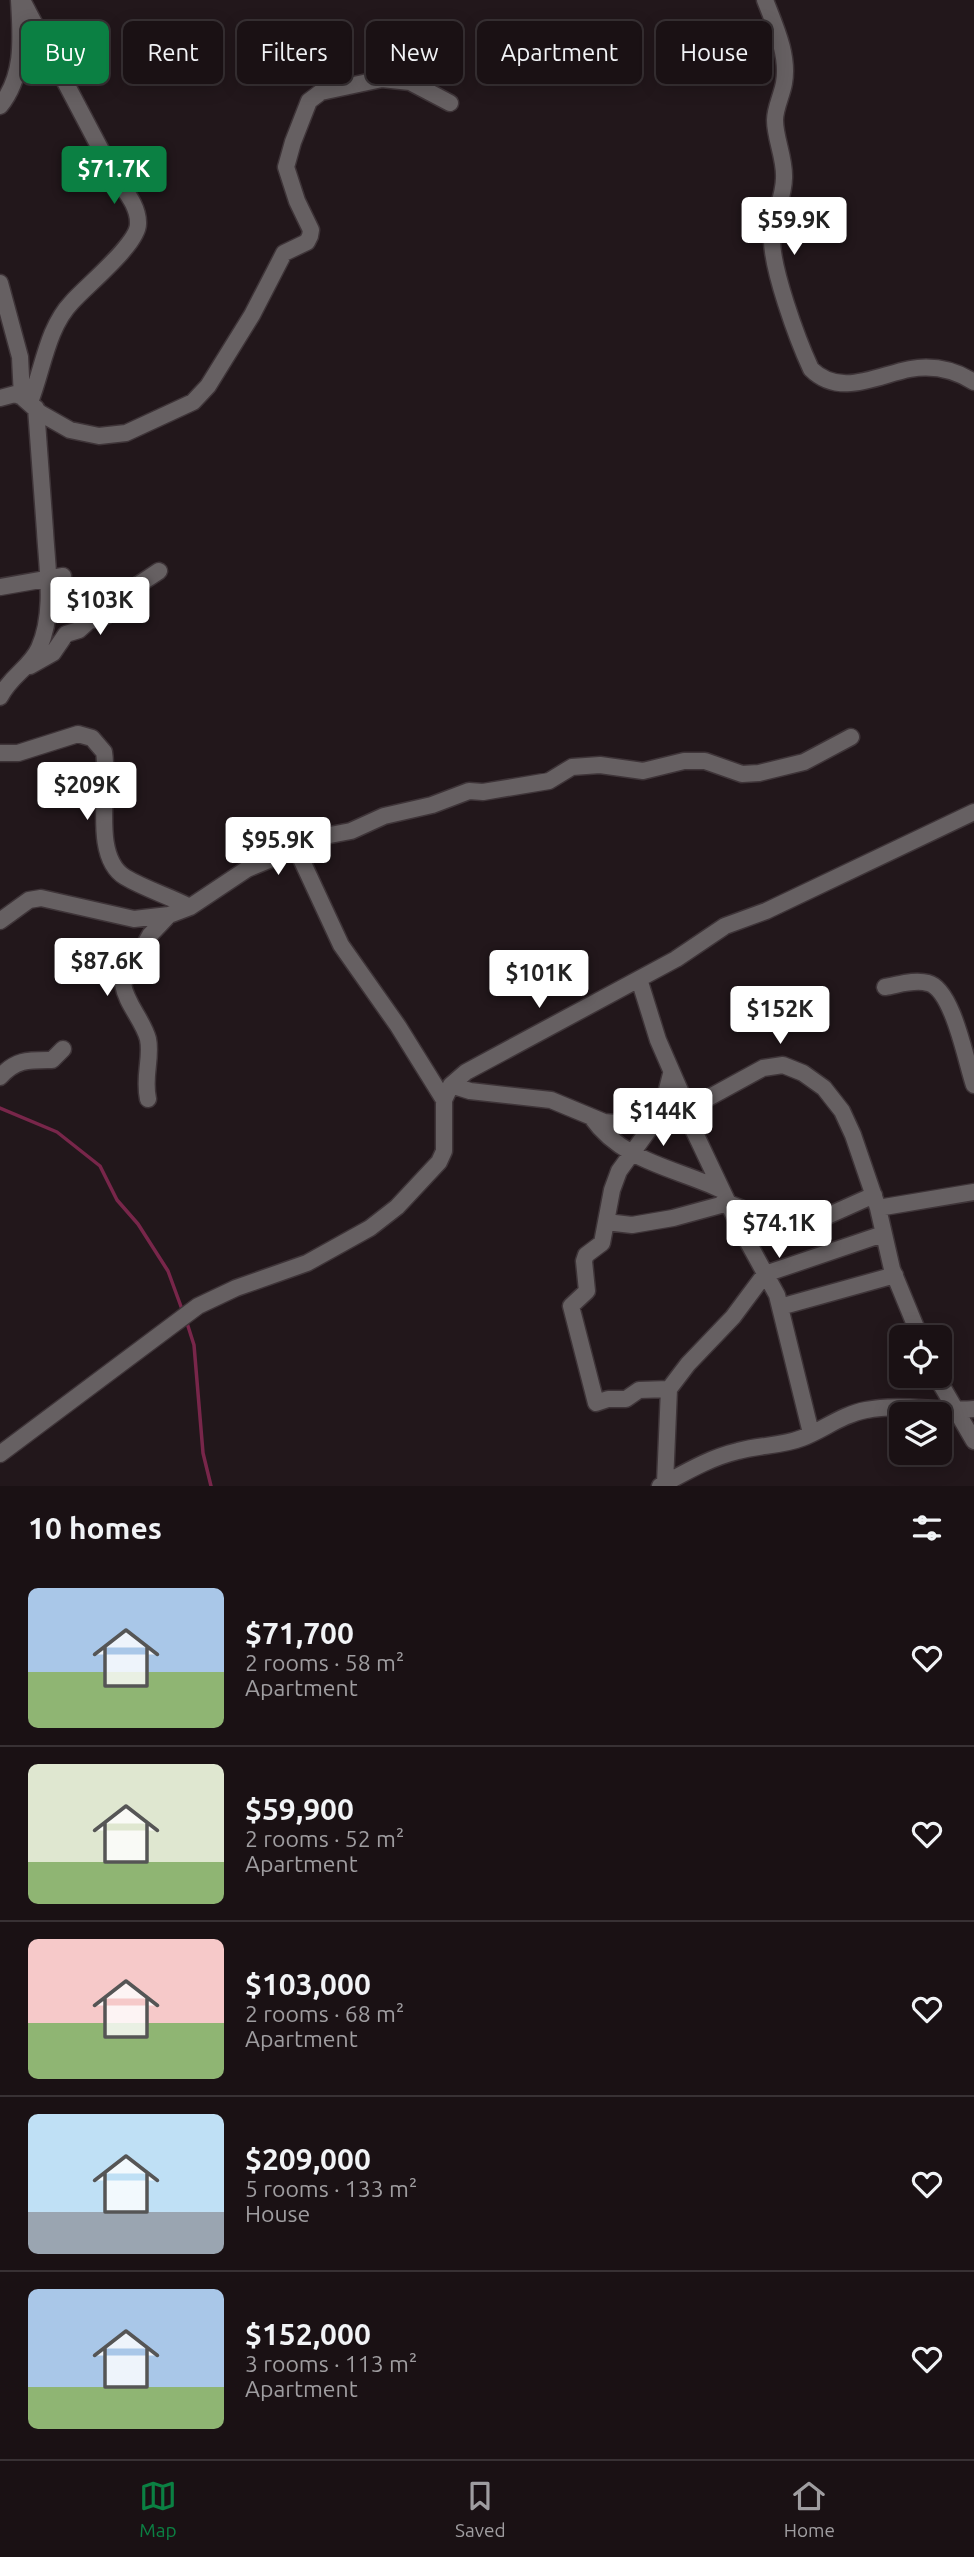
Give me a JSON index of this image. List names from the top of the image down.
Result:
{
  "page": {
    "chip": [
      "Buy",
      "Rent",
      "Filters",
      "New",
      "Apartment",
      "House"
    ],
    "price": [
      "$71.7K",
      "$59.9K",
      "$103K",
      "$209K",
      "$95.9K",
      "$87.6K",
      "$101K",
      "$152K",
      "$144K",
      "$74.1K"
    ],
    "heading": "10 homes",
    "list": [
      {
        "name": "$71,700",
        "note": "2 rooms · 58 m² · Apartment"
      },
      {
        "name": "$59,900",
        "note": "2 rooms · 52 m² · Apartment"
      },
      {
        "name": "$103,000",
        "note": "2 rooms · 68 m² · Apartment"
      },
      {
        "name": "$209,000",
        "note": "5 rooms · 133 m² · House"
      },
      {
        "name": "$152,000",
        "note": "3 rooms · 113 m² · Apartment"
      }
    ],
    "tabs": ["Map", "Saved", "Home"]
  }
}
